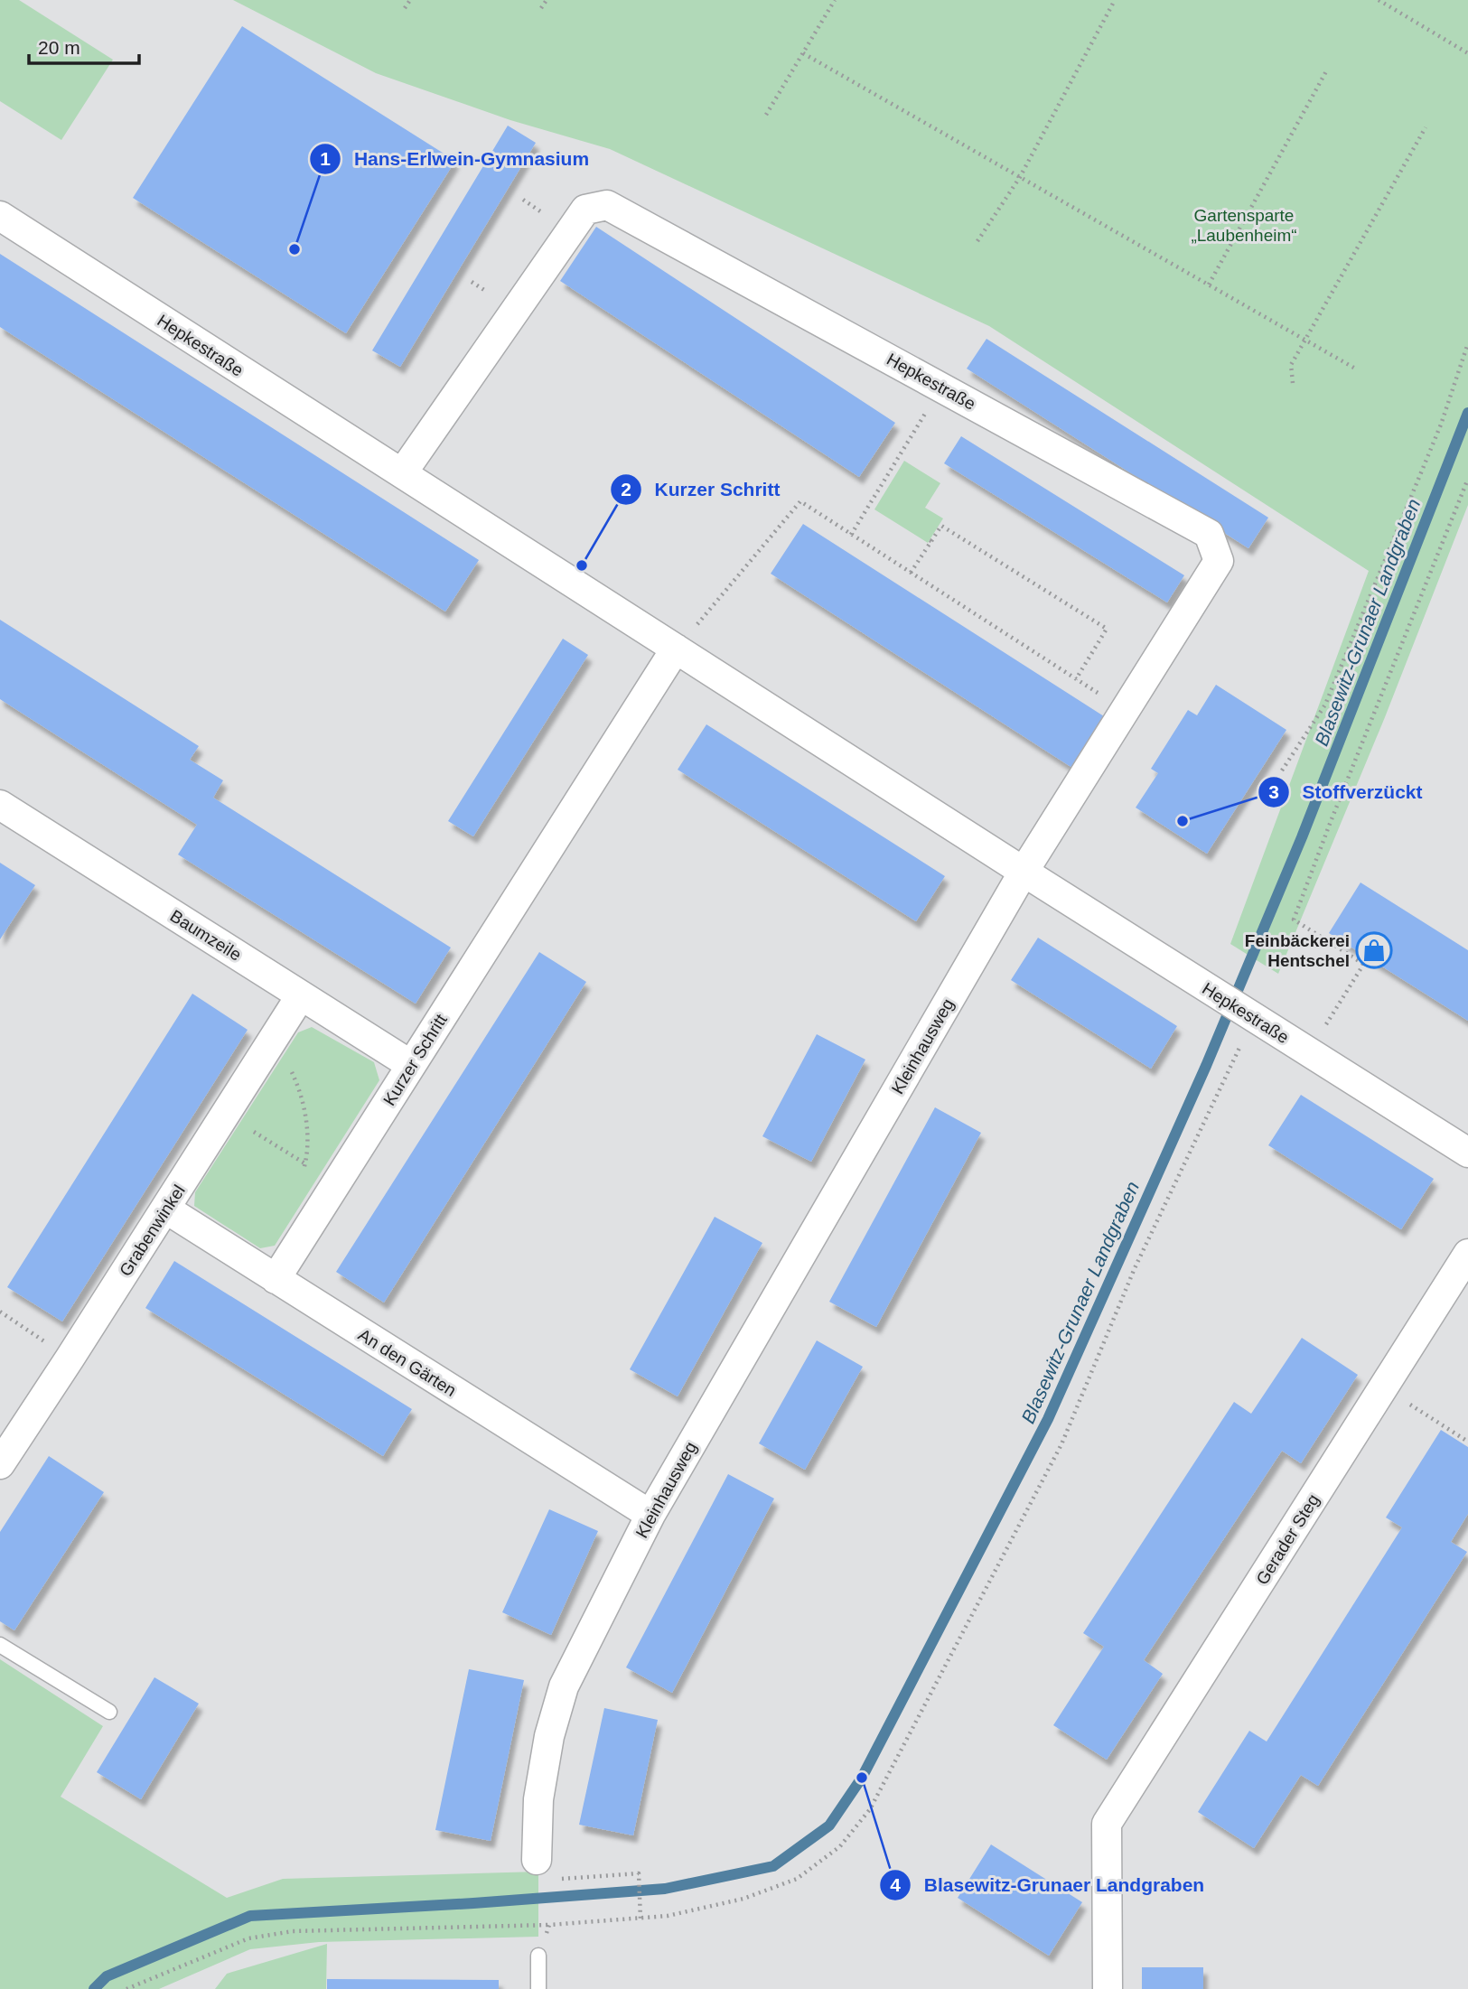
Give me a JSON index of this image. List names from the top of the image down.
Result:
{
  "streets": {
    "street": [
      "Hepkestraße",
      "Baumzeile",
      "Kleinhausweg",
      "Kurzer Schritt",
      "Grabenwinkel",
      "An den Gärten",
      "Gerader Steg"
    ]
  },
  "crossings": [
    ["Hepkestraße", "Kleinhausweg"],
    ["Hepkestraße", "Kurzer Schritt"],
    ["Baumzeile", "Kurzer Schritt"],
    ["Baumzeile", "Grabenwinkel"],
    ["Kleinhausweg", "An den Gärten"],
    ["Kurzer Schritt", "An den Gärten"],
    ["Grabenwinkel", "An den Gärten"]
  ],
  "water": ["Blasewitz‐Grunaer Landgraben"],
  "parks": ["Gartensparte „Laubenheim“"],
  "places": {
    "other": [
      "Hans-Erlwein-Gymnasium",
      "Kurzer Schritt",
      "Stoffverzückt",
      "Blasewitz‐Grunaer Landgraben"
    ],
    "shop": ["Feinbäckerei Hentschel"]
  },
  "scale_bar": "20 m"
}
